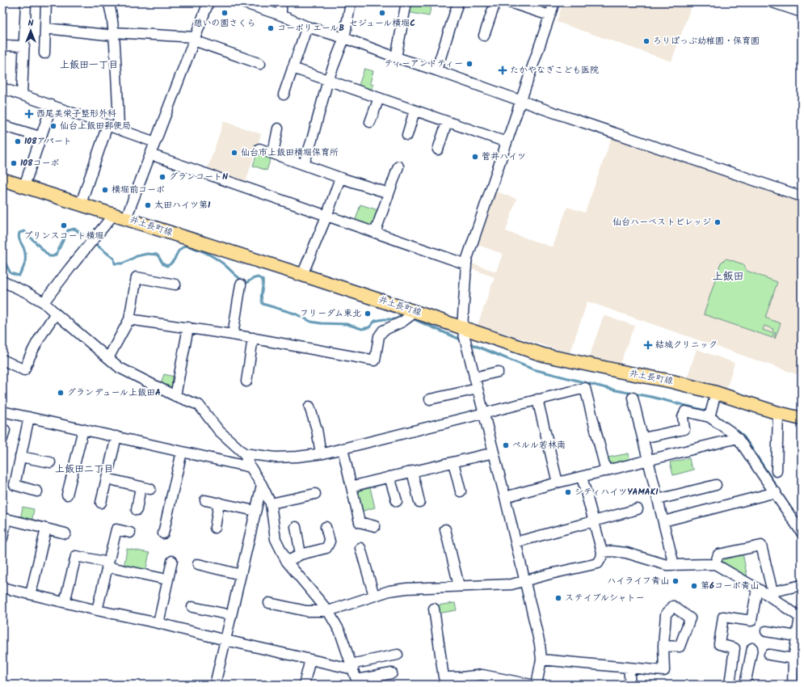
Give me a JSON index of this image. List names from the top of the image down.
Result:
{
  "streets": {
    "main road": ["井土長町線"]
  },
  "districts": ["上飯田一丁目", "上飯田", "上飯田二丁目"],
  "places": {
    "other": [
      "憩いの園さくら",
      "セジュール横堀C",
      "コーポリエールB",
      "ろりぽっぷ幼稚園・保育園",
      "ティーアンドティー",
      "仙台上飯田郵便局",
      "108アパート",
      "仙台市上飯田横堀保育所",
      "菅井ハイツ",
      "108コーポ",
      "グランコートN",
      "横堀前コーポ",
      "太田ハイツ第1",
      "仙台ハーベストビレッジ",
      "プリンスコート横堀",
      "フリーダム東北",
      "グランデュール上飯田A",
      "ペルル若林南",
      "シティハイツYAMAKI",
      "ハイライフ青山",
      "第6コーポ青山",
      "ステイブルシャトー"
    ],
    "health": ["たかやなぎこども医院", "西尾美栄子整形外科", "結城クリニック"]
  },
  "north": "top"
}
